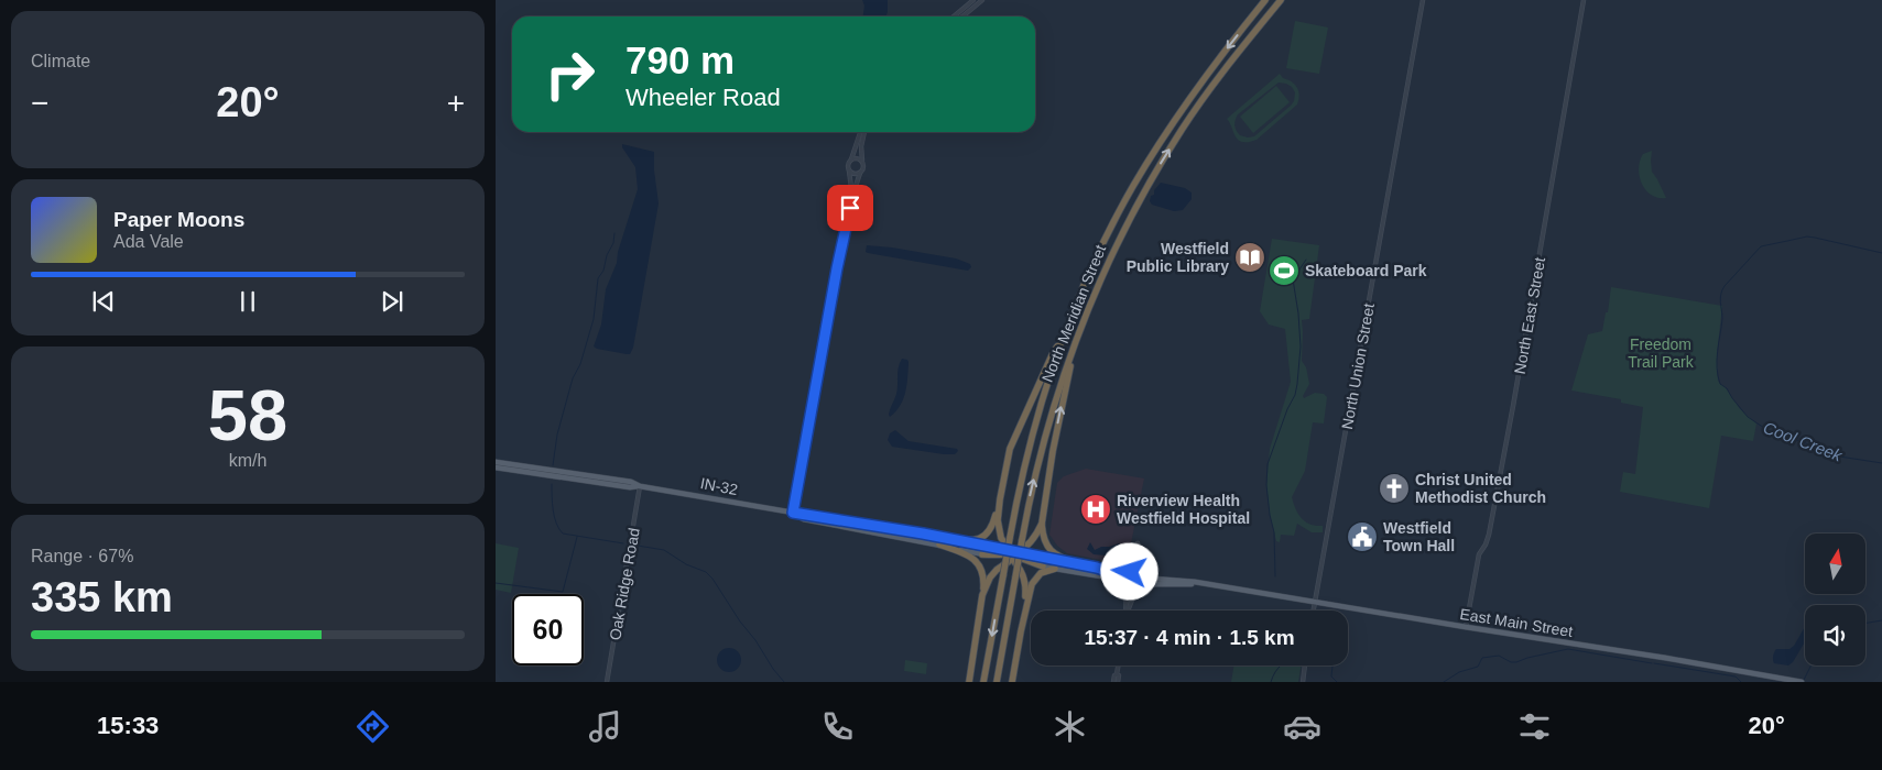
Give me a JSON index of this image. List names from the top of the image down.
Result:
{
  "streets": {
    "highway": ["North Meridian Street"],
    "main road": ["IN-32", "East Main Street"],
    "street": ["North East Street", "North Union Street", "Oak Ridge Road"]
  },
  "crossings": [
    ["North East Street", "East Main Street"],
    ["North Union Street", "East Main Street"],
    ["IN-32", "Oak Ridge Road"]
  ],
  "water": ["Cool Creek"],
  "parks": ["Freedom Trail Park"],
  "places": {
    "library": ["Westfield Public Library"],
    "sports": ["Skateboard Park"],
    "church": ["Christ United Methodist Church"],
    "hospital": ["Riverview Health Westfield Hospital"],
    "public building": ["Westfield Town Hall"]
  },
  "north": "top",
  "page": {
    "tile": [
      "Climate",
      ["58", "km/h"],
      ["Range · 67%", "335 km"]
    ],
    "turn": ["790 m", "Wheeler Road"],
    "heat": ["−", "20°", "+"],
    "song": ["Paper Moons", "Ada Vale"],
    "limit": "60",
    "trip": "15:37 · 4 min · 1.5 km",
    "tabs": ["15:33", "20°"]
  }
}
